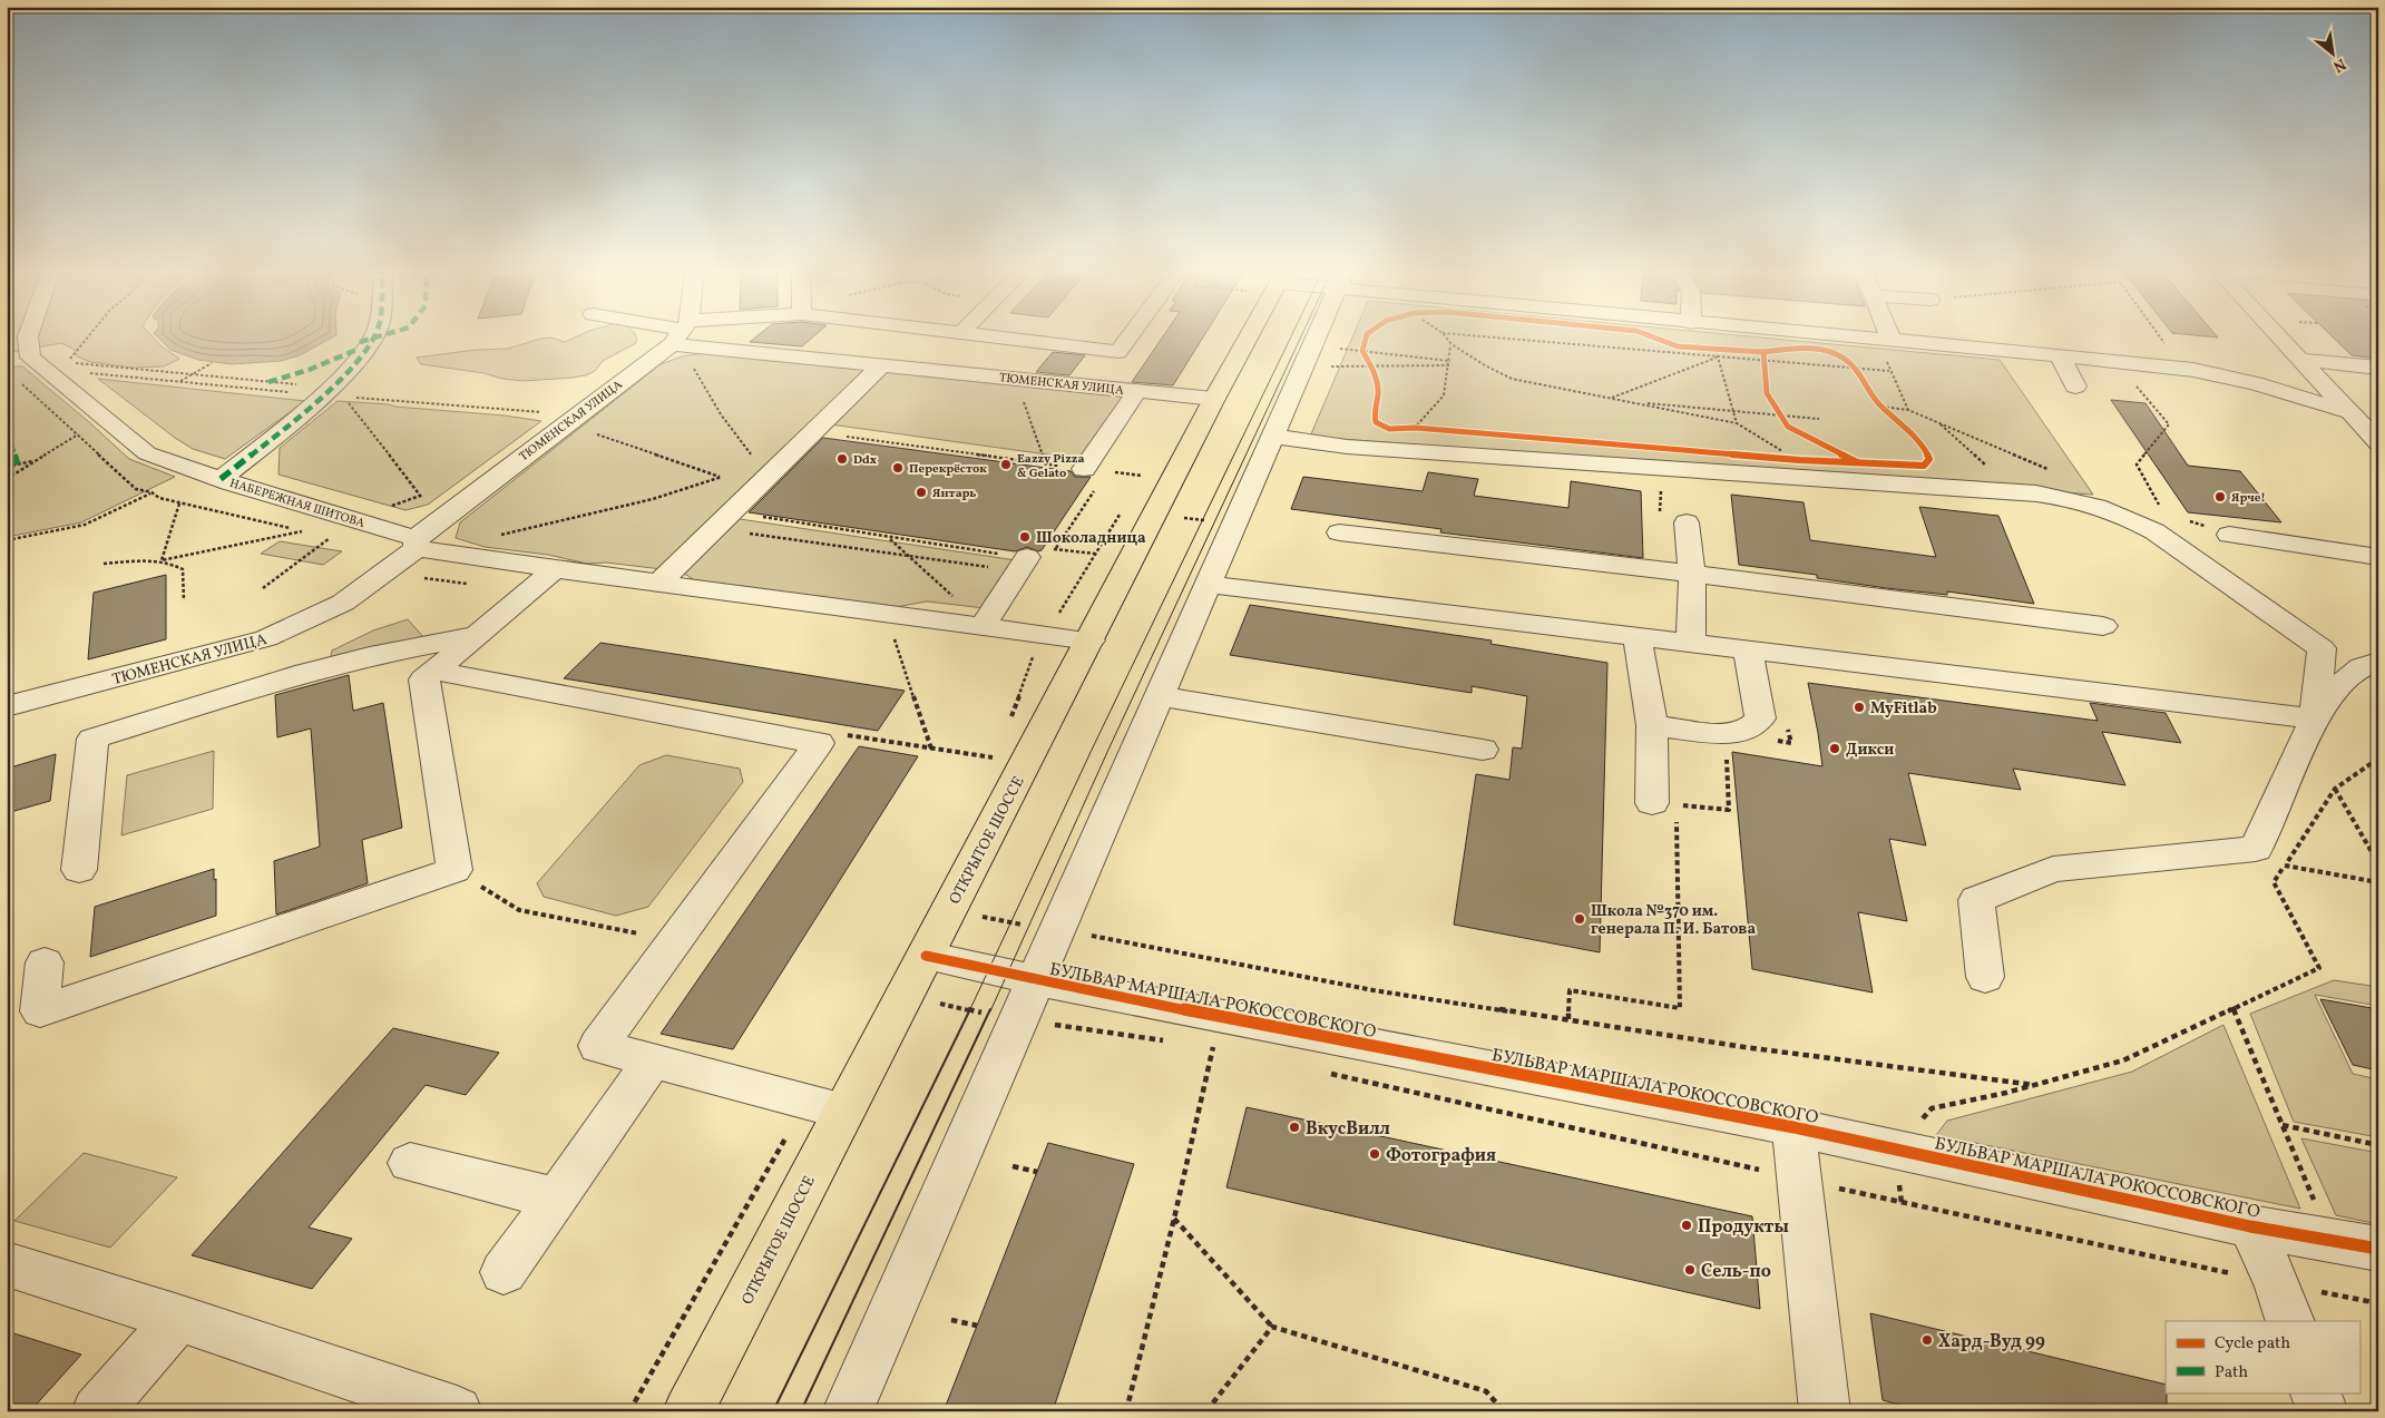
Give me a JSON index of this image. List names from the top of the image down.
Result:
{
  "streets": {
    "main road": ["ОТКРЫТОЕ ШОССЕ"],
    "street": ["ТЮМЕНСКАЯ УЛИЦА", "НАБЕРЕЖНАЯ ШИТОВА", "БУЛЬВАР МАРШАЛА РОКОССОВСКОГО"]
  },
  "crossings": [
    ["ТЮМЕНСКАЯ УЛИЦА", "НАБЕРЕЖНАЯ ШИТОВА"],
    ["ТЮМЕНСКАЯ УЛИЦА", "ОТКРЫТОЕ ШОССЕ"],
    ["ОТКРЫТОЕ ШОССЕ", "БУЛЬВАР МАРШАЛА РОКОССОВСКОГО"]
  ],
  "places": [
    "Ddx",
    "Eazzy Pizza & Gelato",
    "Перекрёсток",
    "Янтарь",
    "Ярче!",
    "Шоколадница",
    "MyFitlab",
    "Дикси",
    "Школа №370 им. генерала П. И. Батова",
    "ВкусВилл",
    "Фотография",
    "Продукты",
    "Сель-по",
    "Хард-Вуд 99"
  ],
  "legend": ["Cycle path", "Path"],
  "north": "bottom right"
}
